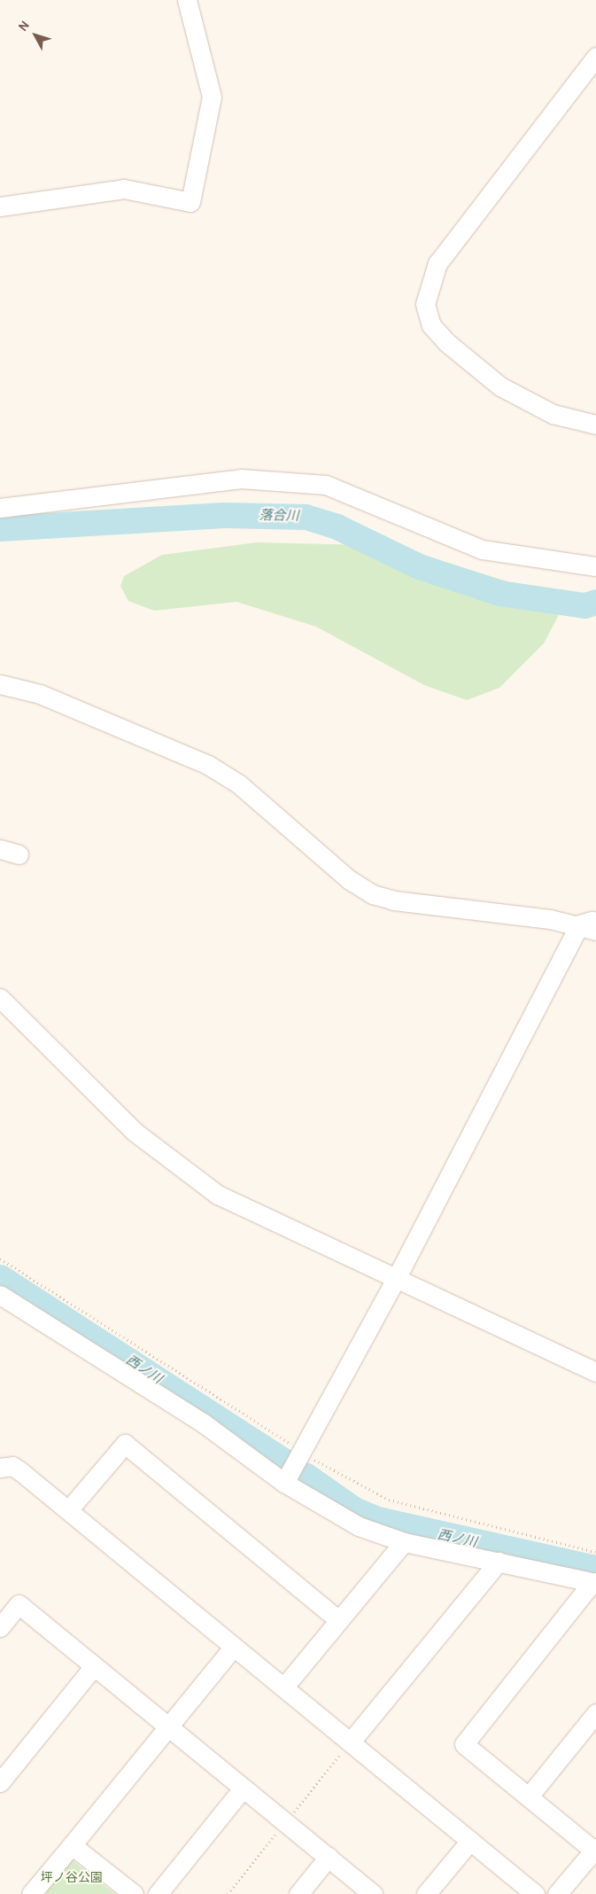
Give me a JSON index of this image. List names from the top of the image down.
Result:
{
  "water": ["落合川", "西ノ川"],
  "parks": ["坪ノ谷公園"],
  "north": "top left"
}
